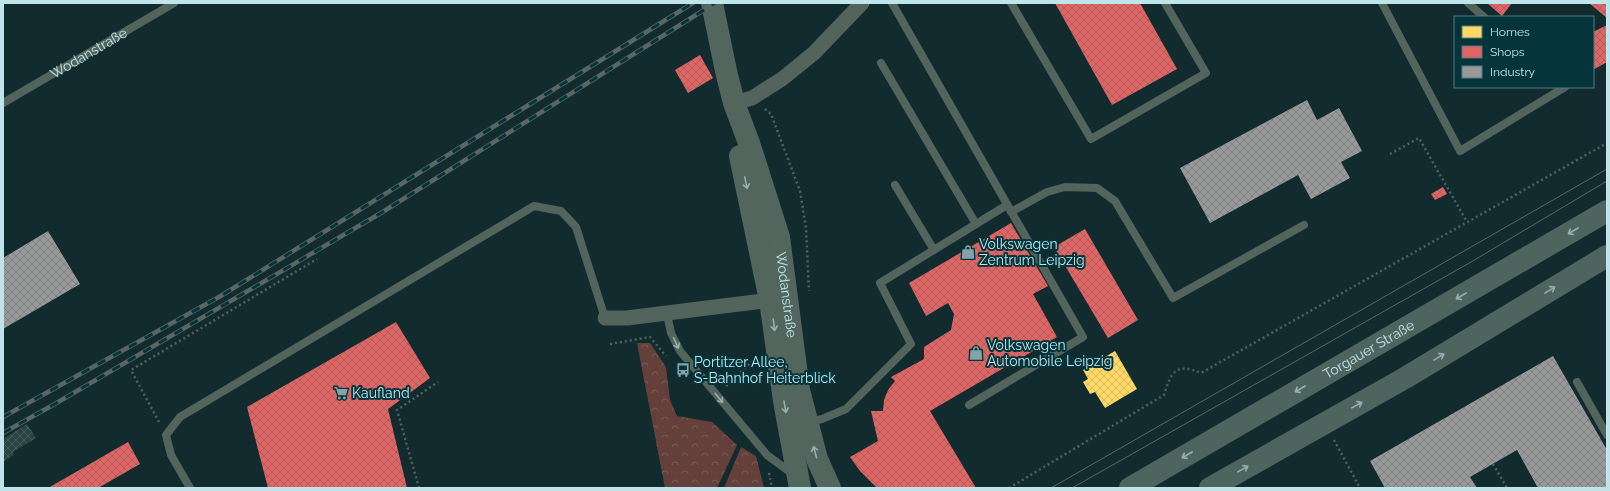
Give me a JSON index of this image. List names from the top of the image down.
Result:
{
  "streets": {
    "main road": ["Torgauer Straße"],
    "street": ["Wodanstraße"]
  },
  "places": {
    "shop": ["Volkswagen Zentrum Leipzig", "Volkswagen Automobile Leipzig"],
    "bus stop": ["Portitzer Allee, S-Bahnhof Heiterblick"],
    "supermarket": ["Kaufland"]
  },
  "legend": ["Homes", "Shops", "Industry"]
}
